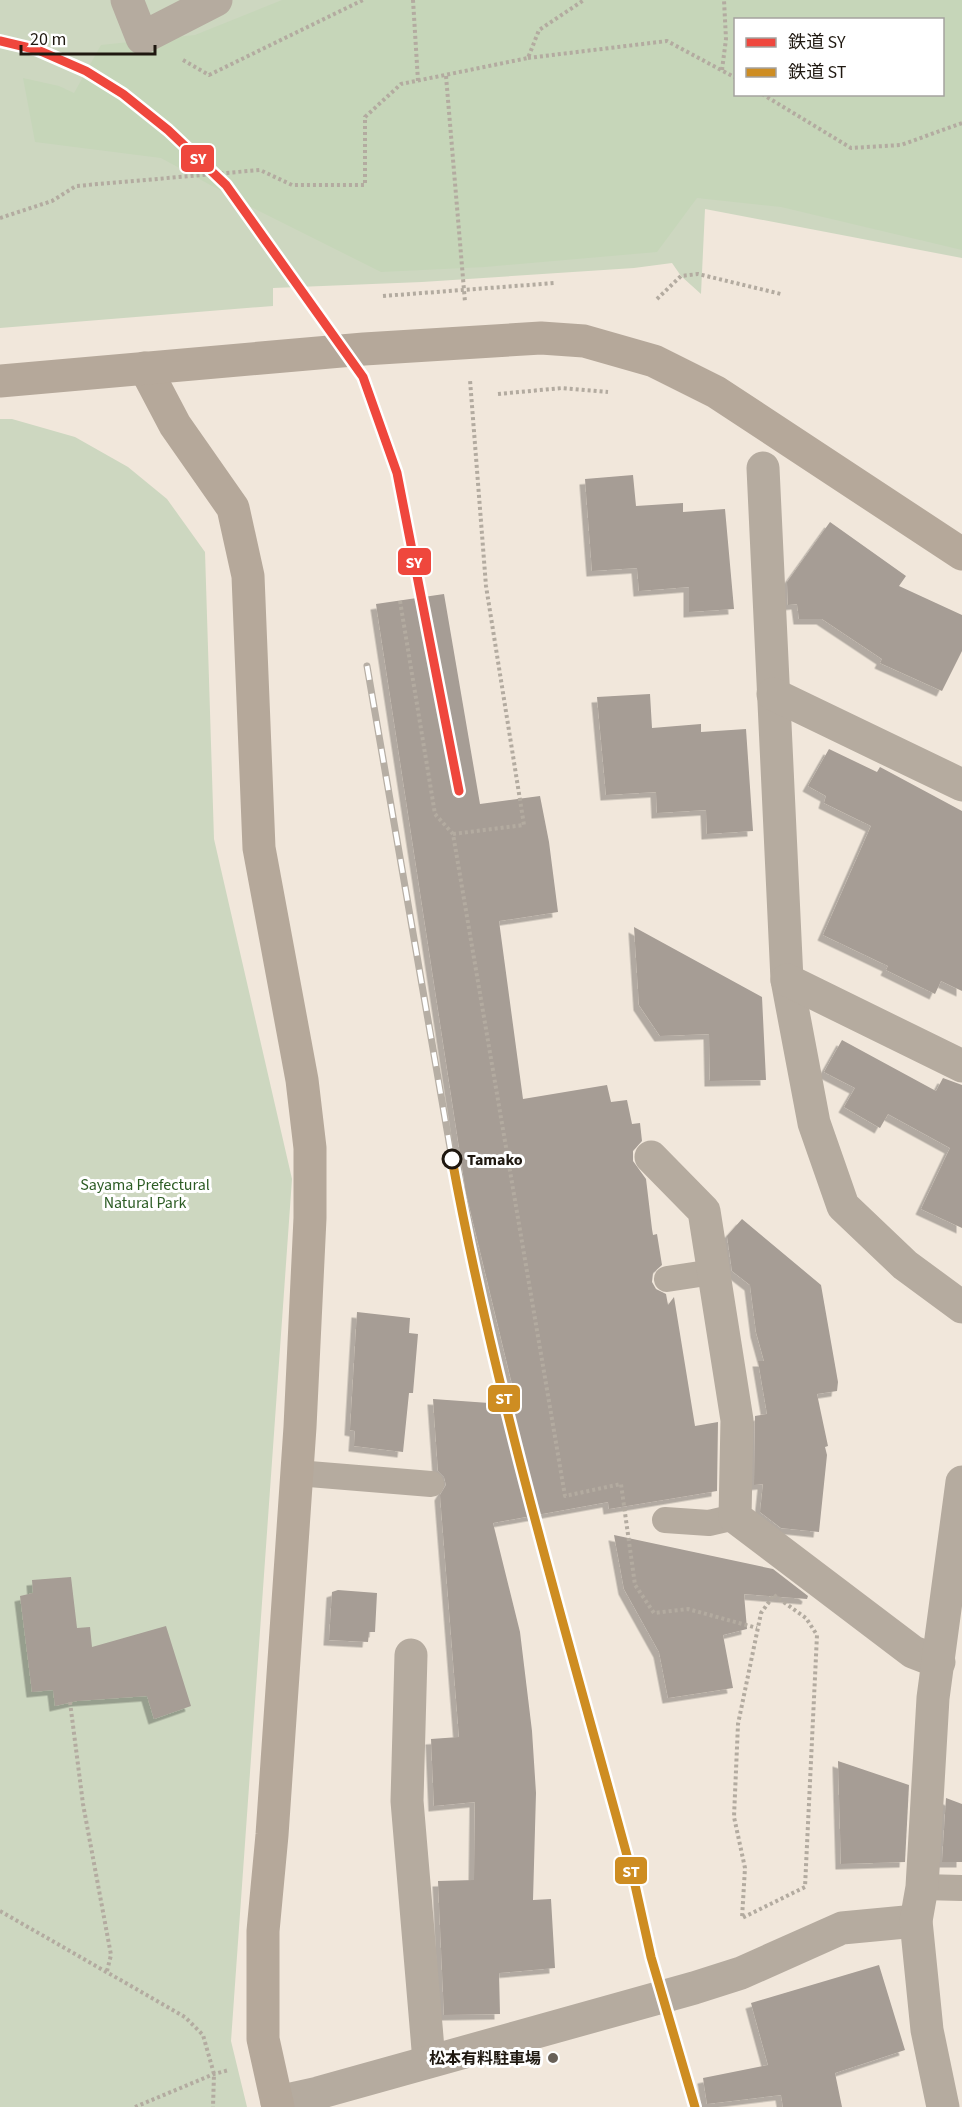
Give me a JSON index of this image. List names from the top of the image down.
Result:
{
  "parks": ["Sayama Prefectural Natural Park"],
  "places": ["Tamako", "松本有料駐車場"],
  "lines": ["rail line SY", "rail line ST"],
  "legend": ["鉄道 SY", "鉄道 ST"],
  "scale_bar": "20 m"
}
